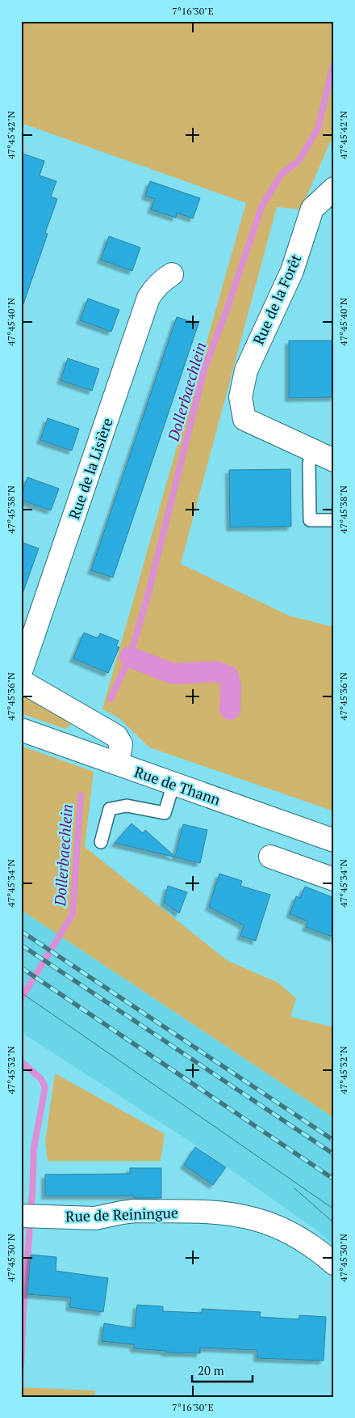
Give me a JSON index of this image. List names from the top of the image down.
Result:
{
  "streets": {
    "street": [
      "Rue de la Forêt",
      "Rue de la Lisière",
      "Rue de Thann",
      "Rue de Reiningue"
    ]
  },
  "water": ["Dollerbaechlein"],
  "scale_bar": "20 m",
  "coordinates": [
    "7°16'30\"E",
    "47°45'42\"N",
    "47°45'40\"N",
    "47°45'38\"N",
    "47°45'36\"N",
    "47°45'34\"N",
    "47°45'32\"N",
    "47°45'30\"N"
  ]
}
